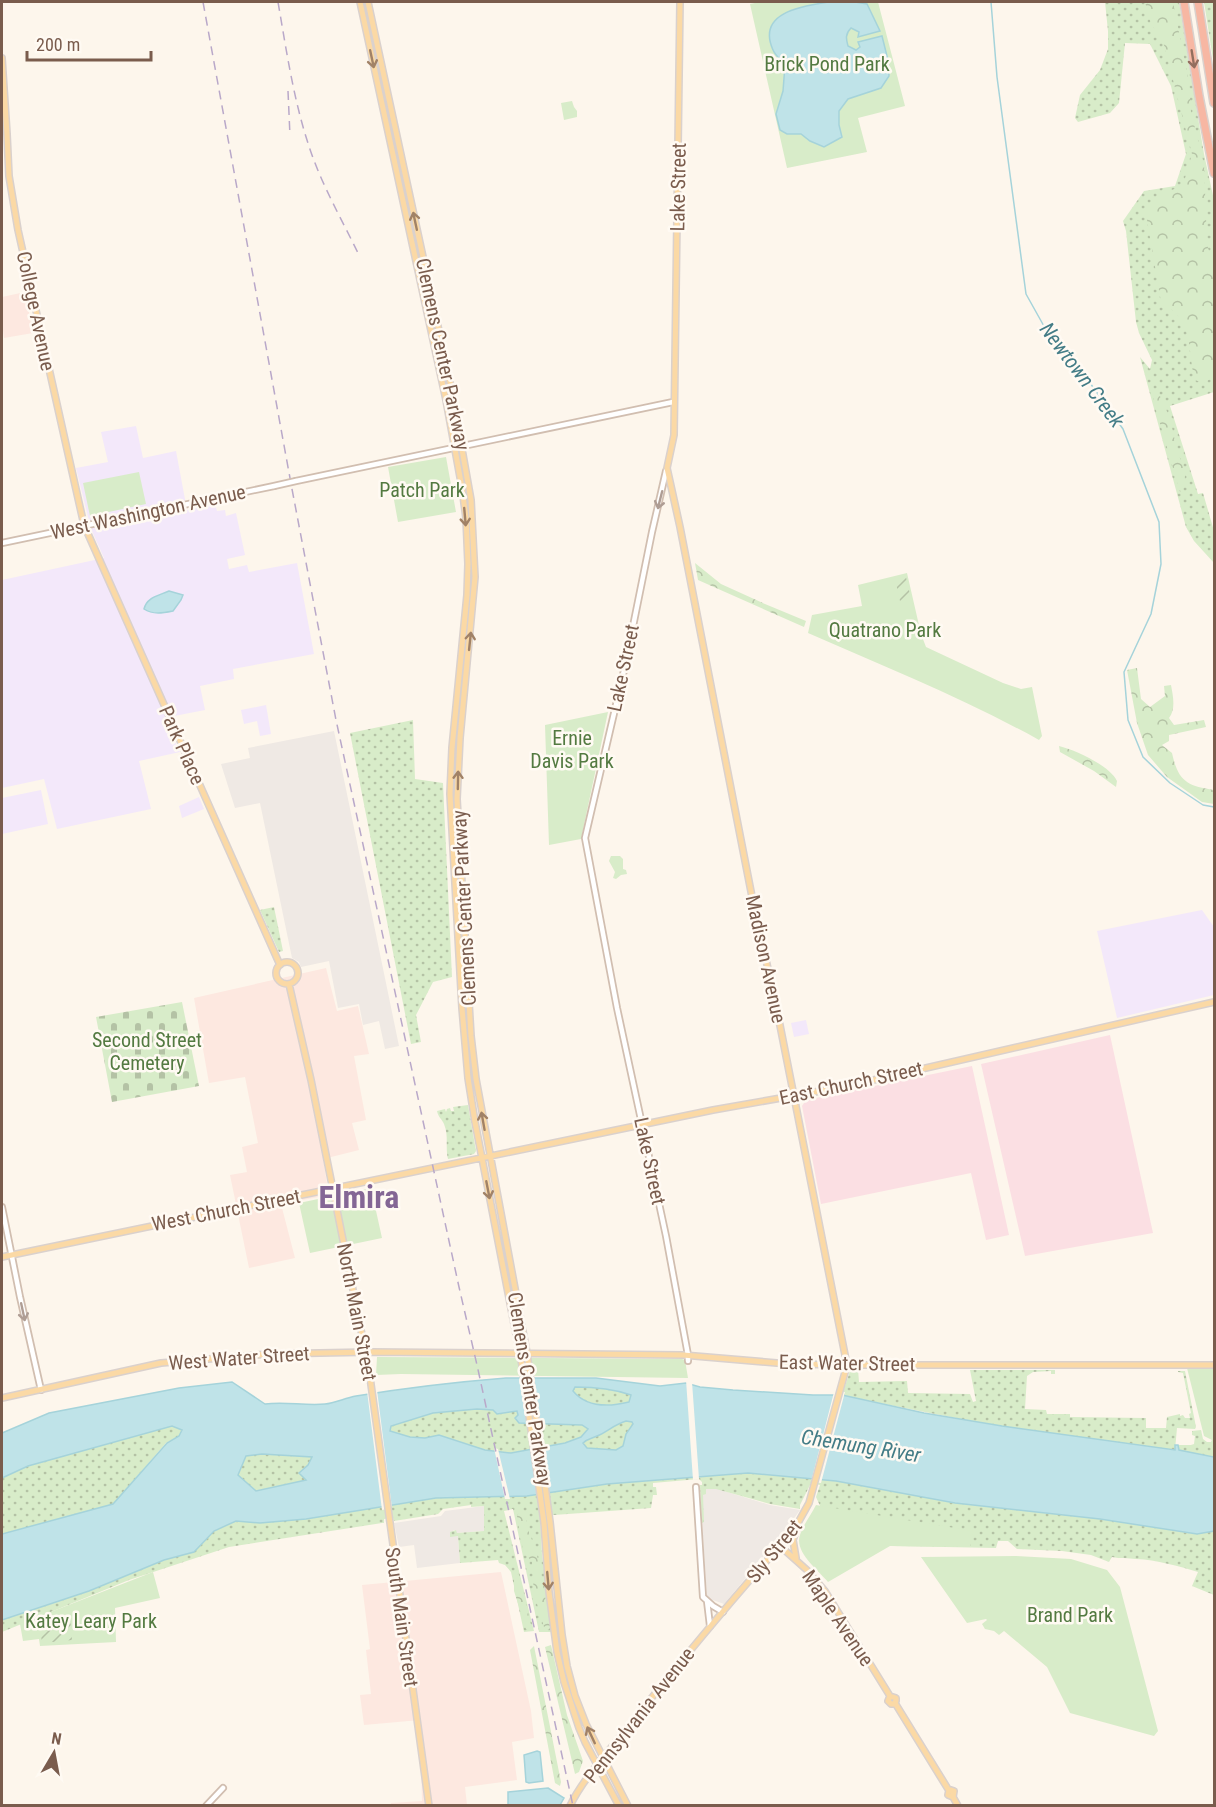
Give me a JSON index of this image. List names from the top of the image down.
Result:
{
  "streets": {
    "main road": [
      "Lake Street",
      "College Avenue",
      "Clemens Center Parkway",
      "Park Place",
      "Madison Avenue",
      "East Church Street",
      "West Church Street",
      "North Main Street",
      "West Water Street",
      "East Water Street",
      "Sly Street",
      "South Main Street",
      "Maple Avenue",
      "Pennsylvania Avenue"
    ],
    "street": ["West Washington Avenue"]
  },
  "crossings": [
    ["Lake Street", "West Washington Avenue"],
    ["Lake Street", "Madison Avenue"],
    ["Lake Street", "East Church Street"],
    ["Lake Street", "East Water Street"],
    ["College Avenue", "West Washington Avenue"],
    ["College Avenue", "Park Place"],
    ["Clemens Center Parkway", "West Washington Avenue"],
    ["Clemens Center Parkway", "East Church Street"],
    ["Clemens Center Parkway", "West Church Street"],
    ["Clemens Center Parkway", "East Water Street"],
    ["Clemens Center Parkway", "Pennsylvania Avenue"],
    ["West Washington Avenue", "Park Place"],
    ["Park Place", "North Main Street"],
    ["Madison Avenue", "East Church Street"],
    ["Madison Avenue", "East Water Street"],
    ["Madison Avenue", "Sly Street"],
    ["East Church Street", "West Church Street"],
    ["West Church Street", "North Main Street"],
    ["North Main Street", "West Water Street"],
    ["North Main Street", "South Main Street"],
    ["West Water Street", "East Water Street"],
    ["Sly Street", "Maple Avenue"],
    ["Sly Street", "Pennsylvania Avenue"]
  ],
  "one_way": ["Lake Street"],
  "districts": ["Elmira"],
  "water": ["Newtown Creek", "Chemung River"],
  "parks": [
    "Brick Pond Park",
    "Patch Park",
    "Quatrano Park",
    "Ernie Davis Park",
    "Second Street Cemetery",
    "Brand Park",
    "Katey Leary Park"
  ],
  "scale_bar": "200 m",
  "north": "top"
}
